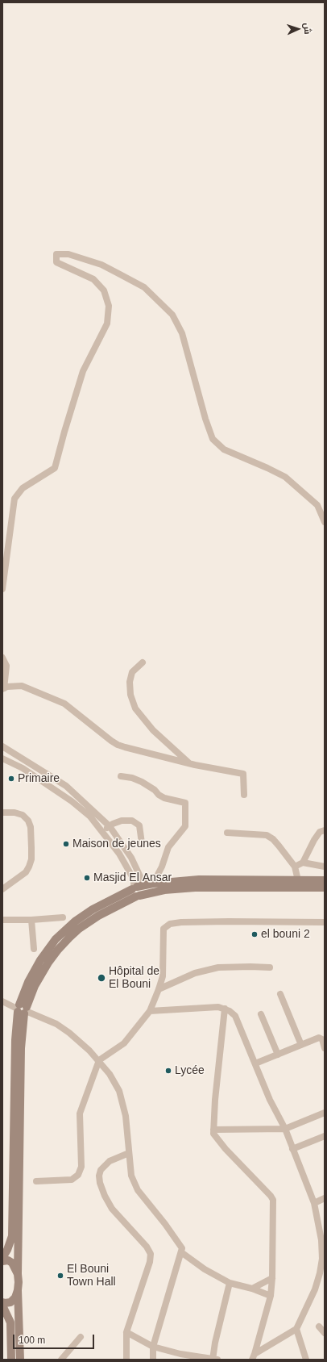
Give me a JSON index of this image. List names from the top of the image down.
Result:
{
  "places": [
    "Primaire",
    "Maison de jeunes",
    "Masjid El Ansar",
    "el bouni 2",
    "Hôpital de El Bouni",
    "Lycée",
    "El Bouni Town Hall"
  ],
  "scale_bar": "100 m",
  "north": "right"
}
